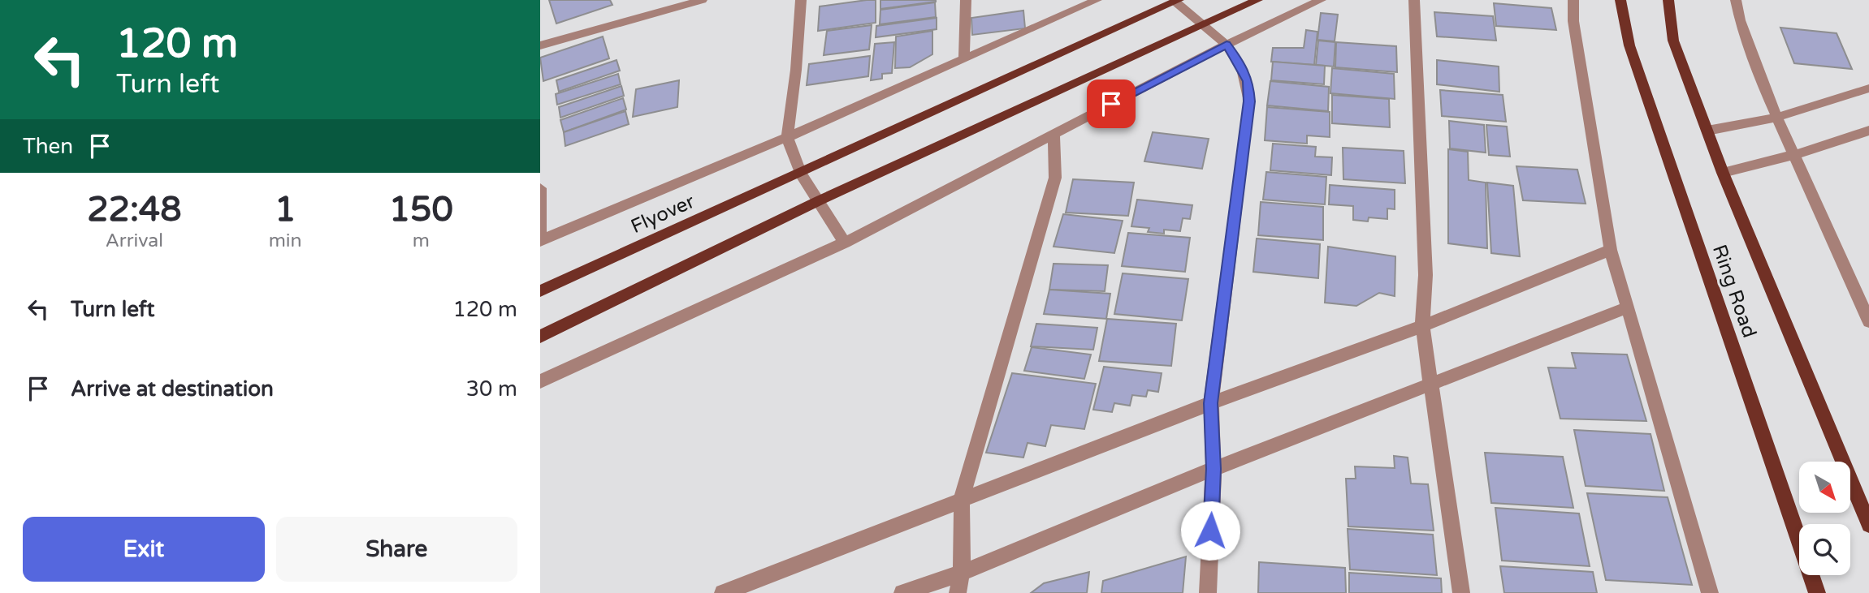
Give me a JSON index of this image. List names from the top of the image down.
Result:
{
  "streets": {
    "main road": ["Flyover", "Ring Road"]
  },
  "north": "bottom right",
  "page": {
    "turn": ["120 m", "Turn left"],
    "then": "Then",
    "eta": [
      "22:48",
      "Arrival",
      "1",
      "min",
      "150",
      "m"
    ],
    "list": [
      {
        "name": "Turn left",
        "value": "120 m"
      },
      {
        "name": "Arrive at destination",
        "value": "30 m"
      }
    ],
    "buttons": ["Exit", "Share"]
  }
}
